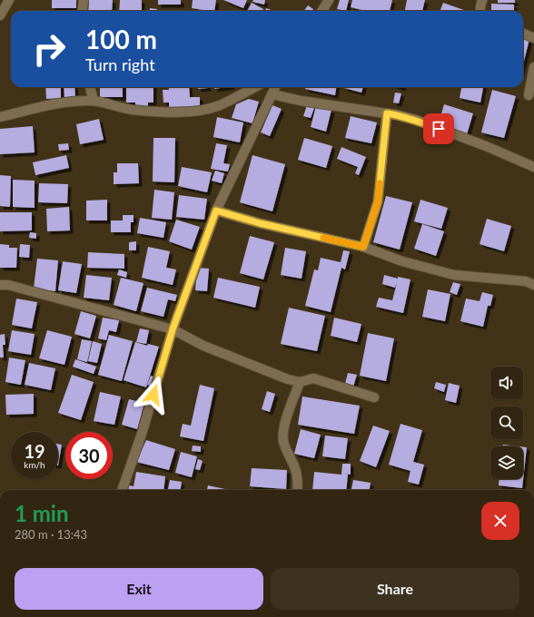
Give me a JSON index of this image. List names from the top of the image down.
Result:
{
  "page": {
    "turn": ["100 m", "Turn right"],
    "speed": "19 km/h",
    "limit": "30",
    "heading": ["1 min", "280 m · 13:43"],
    "buttons": ["Exit", "Share"]
  }
}
